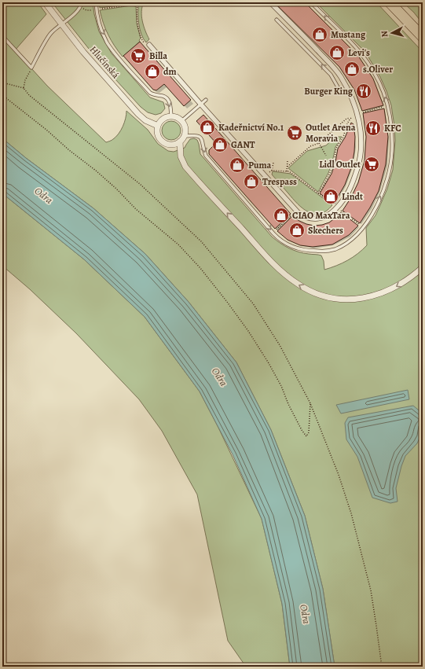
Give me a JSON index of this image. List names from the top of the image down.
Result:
{
  "streets": {
    "street": ["Hlučínská"]
  },
  "water": ["Odra"],
  "places": {
    "shop": [
      "Mustang",
      "Levi's",
      "s.Oliver",
      "dm",
      "Kadeřnictví No.1",
      "GANT",
      "Puma",
      "Trespass",
      "Lindt",
      "CIAO MaxTara",
      "Skechers"
    ],
    "supermarket": ["Billa", "Outlet Arena Moravia", "Lidl Outlet"],
    "restaurant": ["Burger King", "KFC"]
  },
  "north": "left"
}
